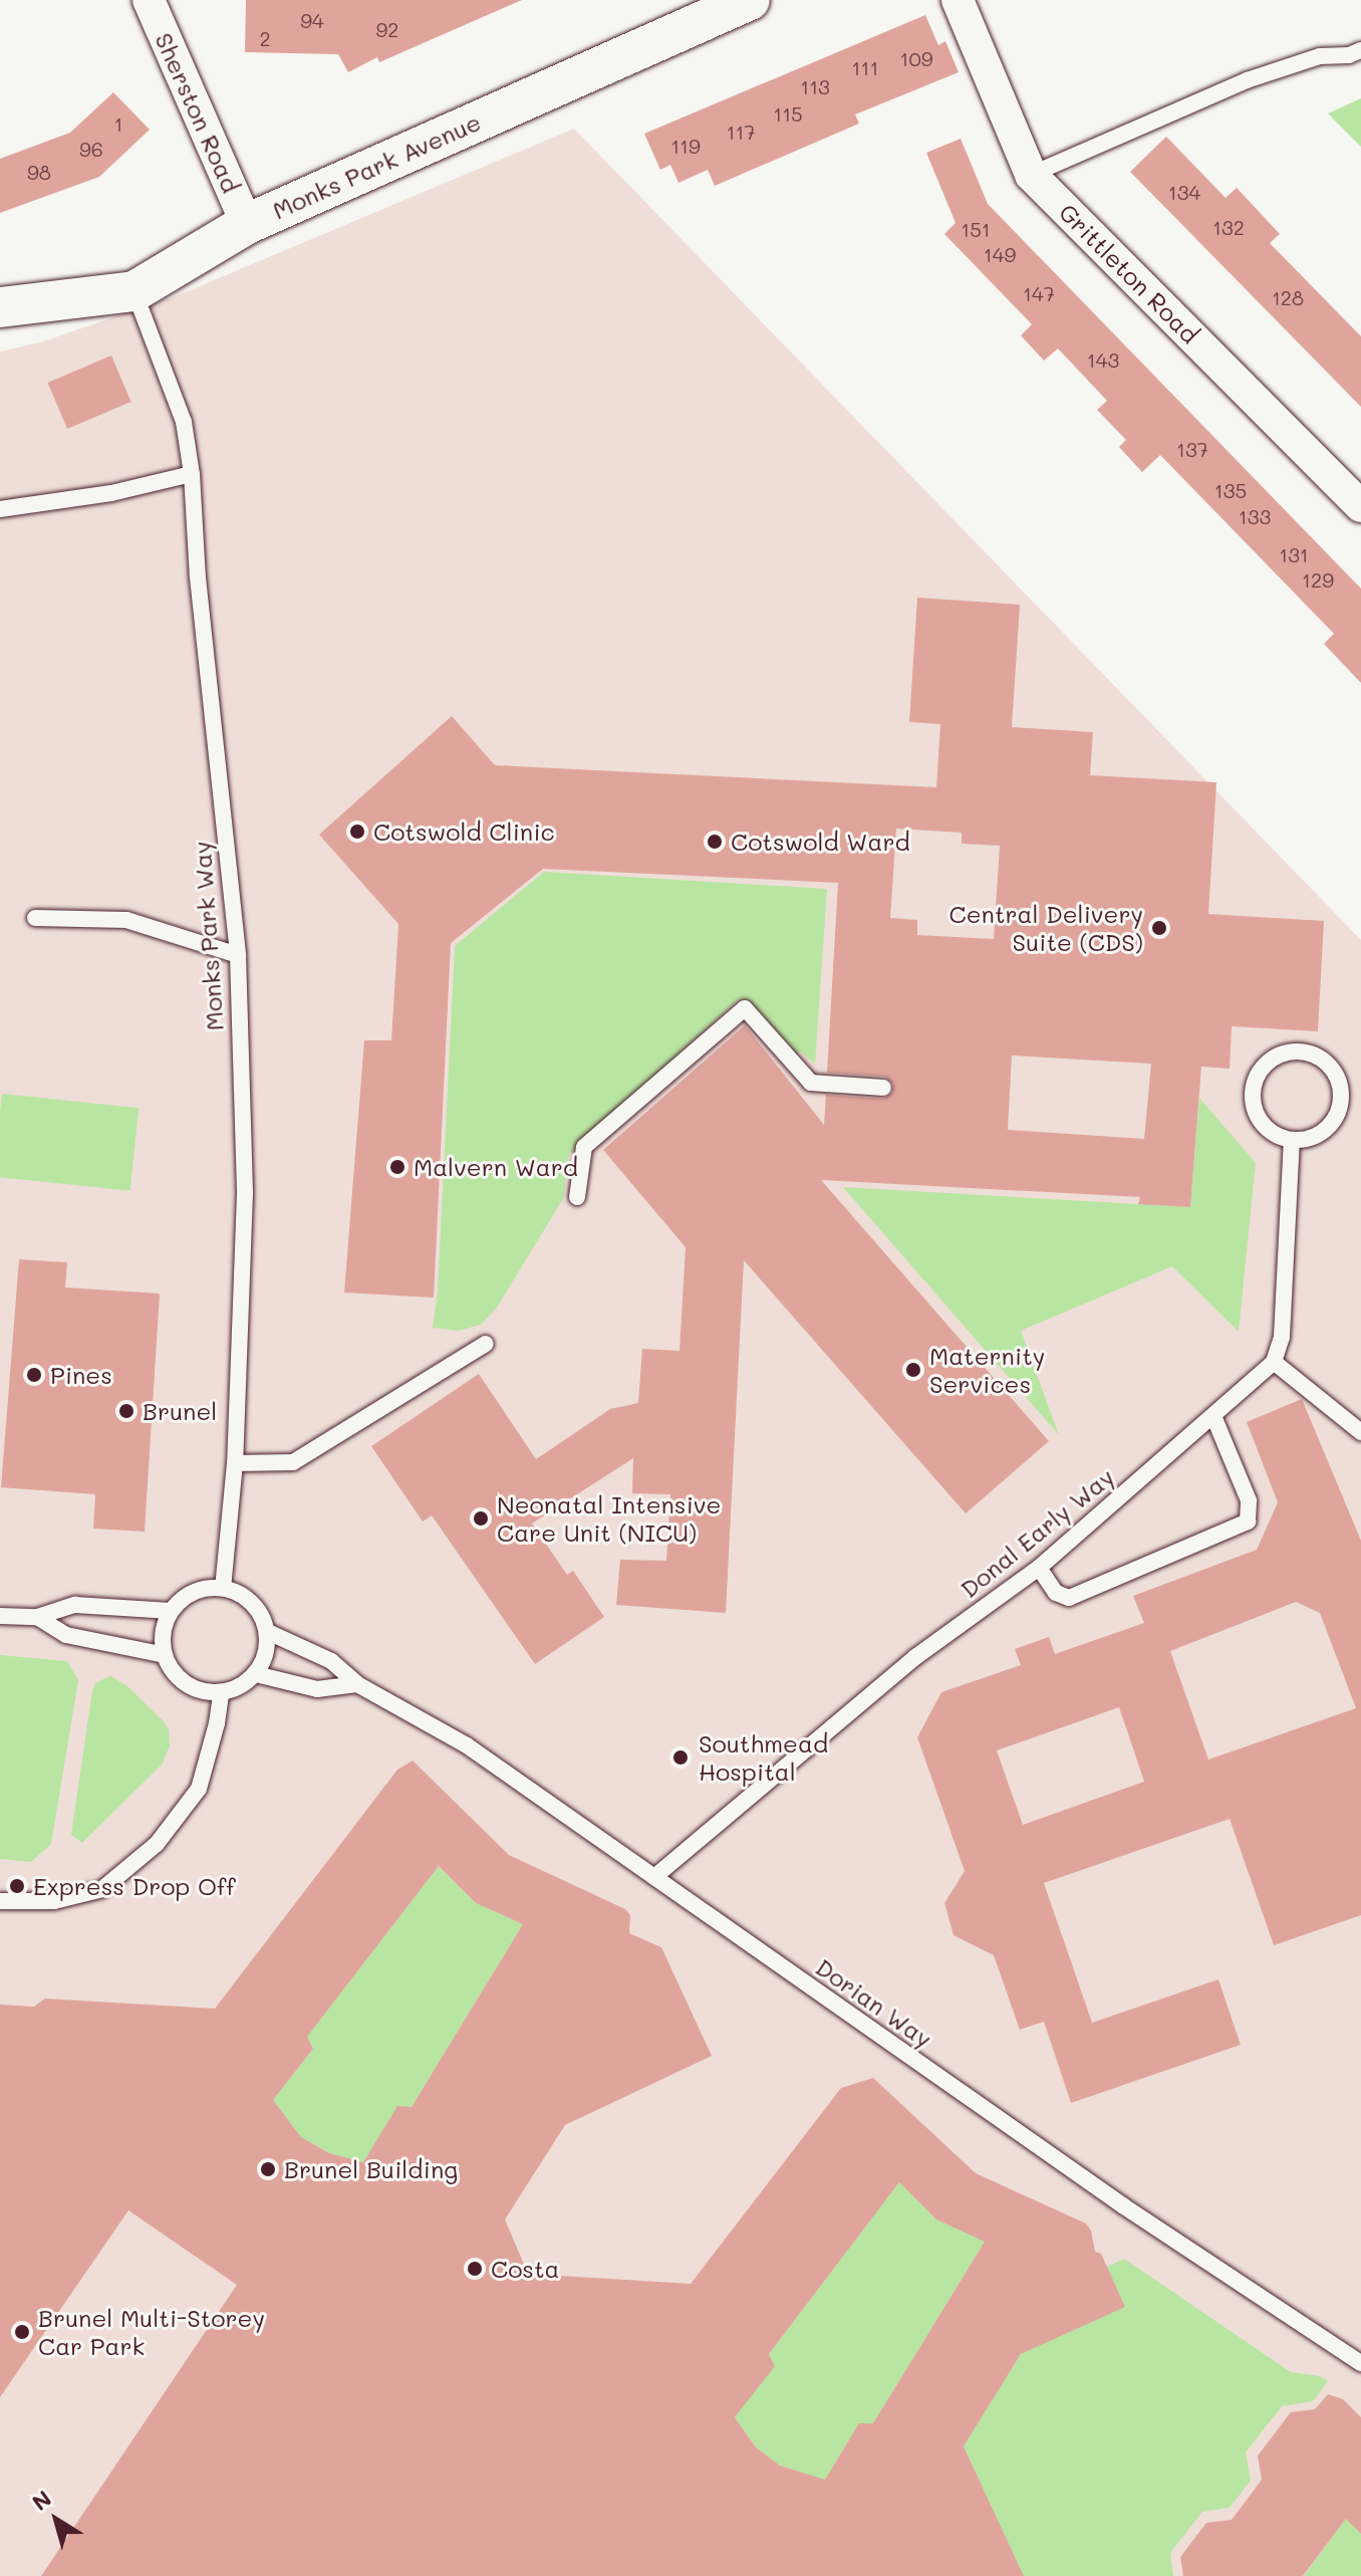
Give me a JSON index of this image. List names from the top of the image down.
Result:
{
  "streets": {
    "street": ["Sherston Road", "Monks Park Avenue", "Grittleton Road"],
    "lane": ["Monks Park Way", "Donal Early Way", "Dorian Way"]
  },
  "crossings": [
    ["Sherston Road", "Monks Park Avenue"],
    ["Monks Park Avenue", "Monks Park Way"],
    ["Monks Park Way", "Dorian Way"],
    ["Donal Early Way", "Dorian Way"]
  ],
  "places": [
    "Cotswold Clinic",
    "Cotswold Ward",
    "Central Delivery Suite (CDS)",
    "Malvern Ward",
    "Maternity Services",
    "Pines",
    "Brunel",
    "Neonatal Intensive Care Unit (NICU)",
    "Southmead Hospital",
    "Express Drop Off",
    "Brunel Building",
    "Costa",
    "Brunel Multi-Storey Car Park"
  ],
  "house_numbers": [
    "94",
    "92",
    "2",
    "109",
    "111",
    "113",
    "115",
    "1",
    "117",
    "119",
    "96",
    "98",
    "134",
    "132",
    "151",
    "149",
    "147",
    "128",
    "143",
    "137",
    "135",
    "133",
    "131",
    "129"
  ],
  "north": "top left"
}
